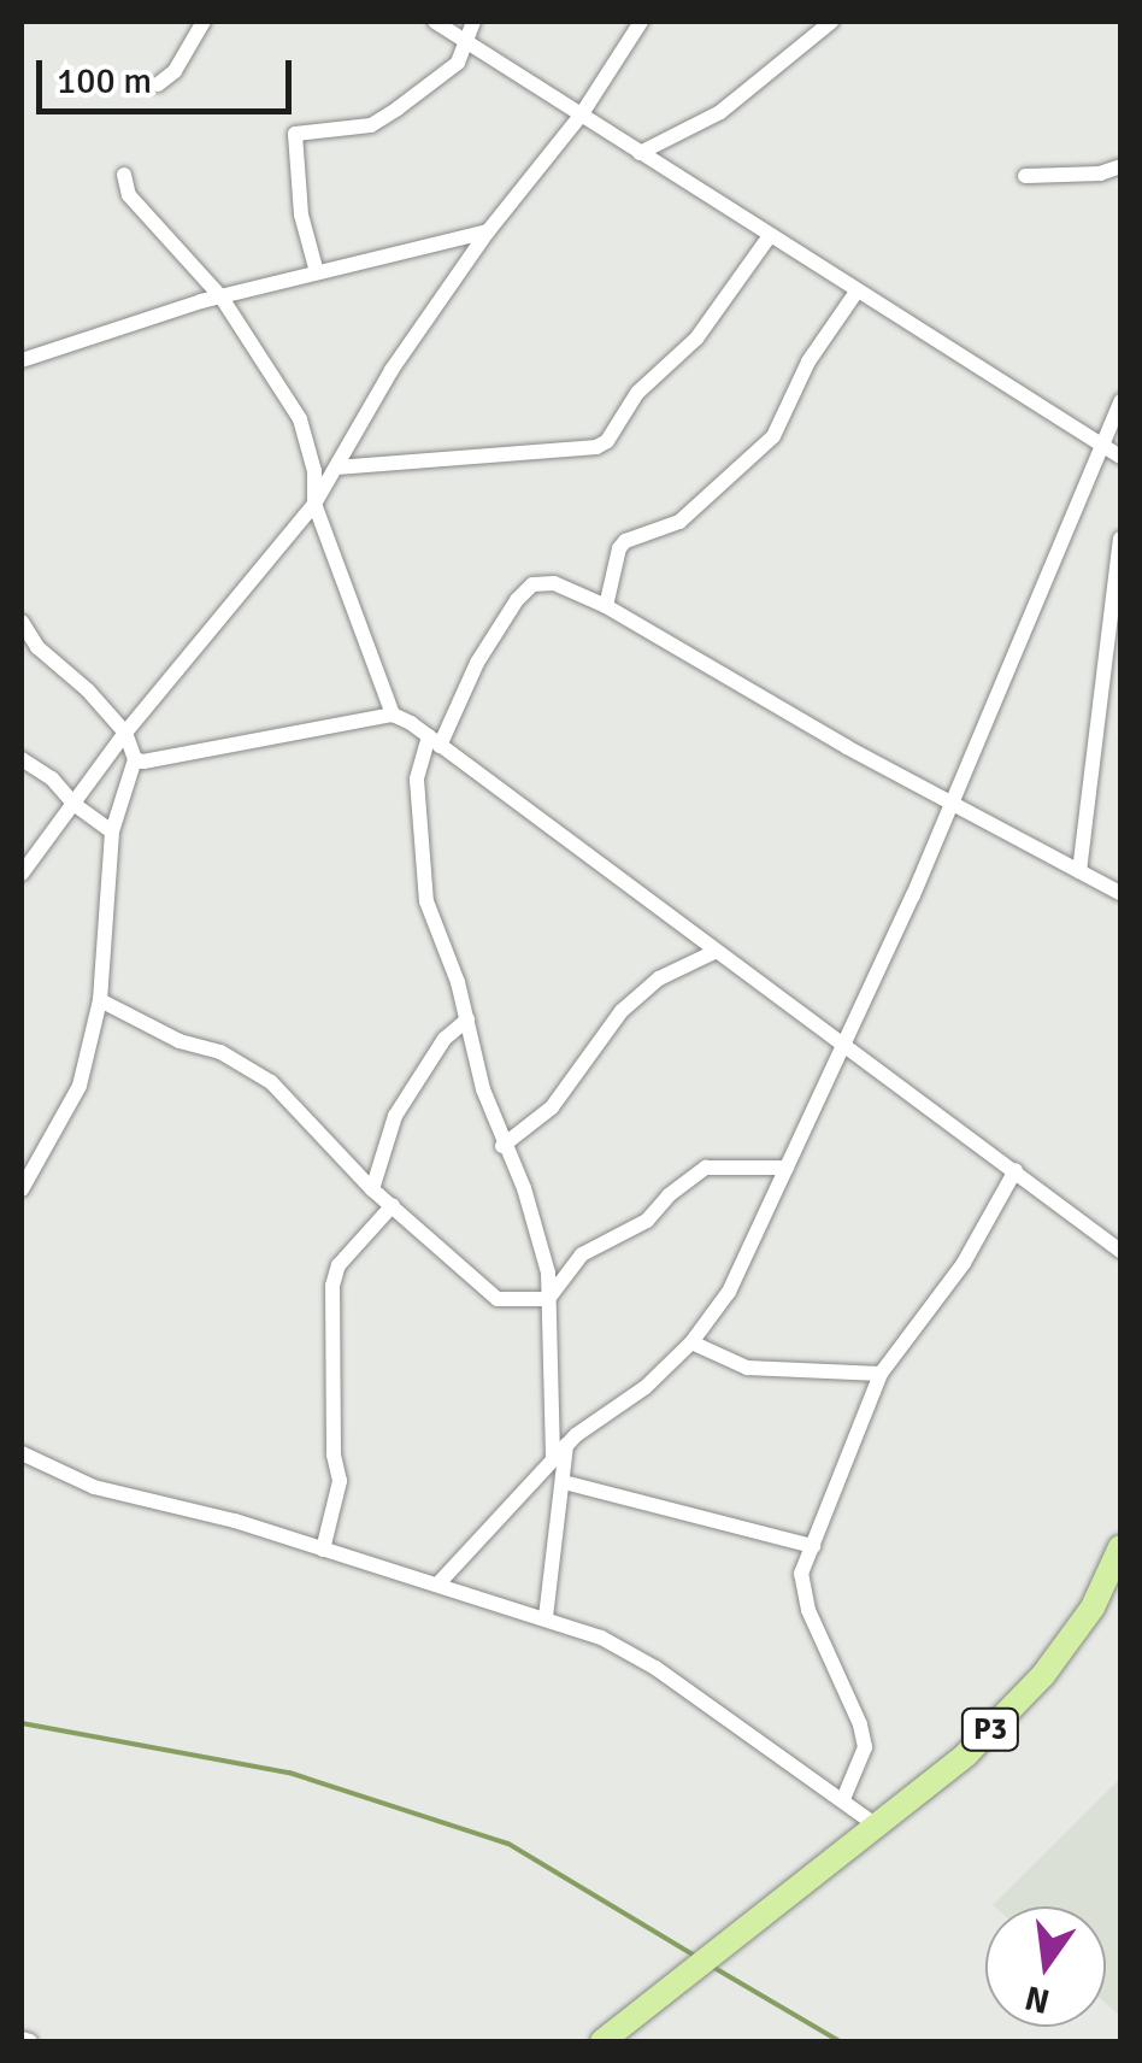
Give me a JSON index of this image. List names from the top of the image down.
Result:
{
  "streets": {
    "main road": ["P3"]
  },
  "scale_bar": "100 m",
  "north": "bottom"
}
